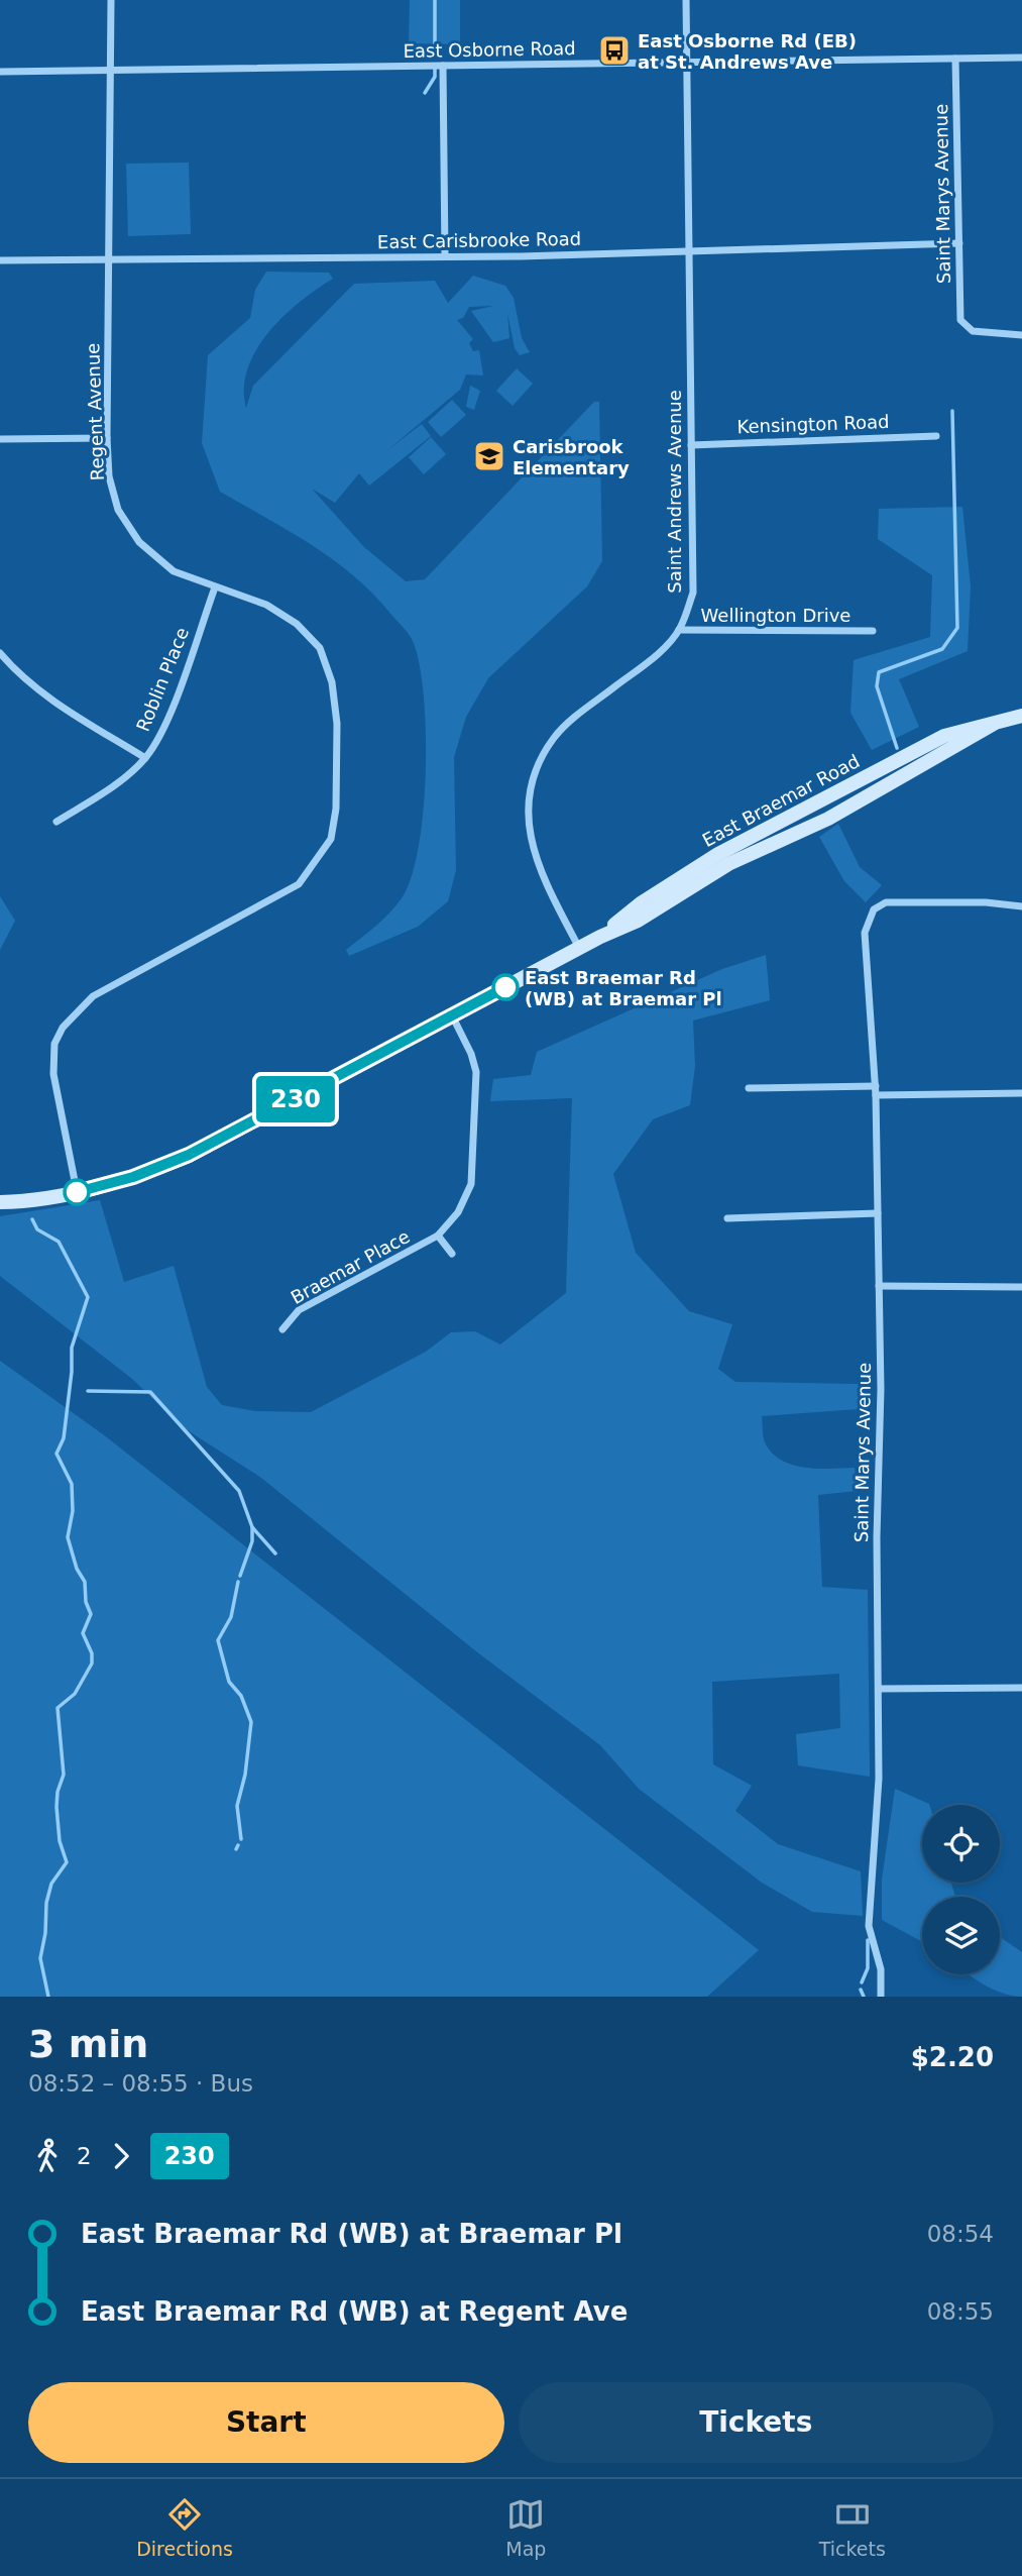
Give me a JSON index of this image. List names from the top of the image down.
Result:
{
  "streets": {
    "street": [
      "East Osborne Road",
      "Saint Marys Avenue",
      "East Carisbrooke Road",
      "Regent Avenue",
      "Kensington Road",
      "Saint Andrews Avenue",
      "Wellington Drive",
      "Roblin Place",
      "East Braemar Road",
      "Braemar Place"
    ]
  },
  "crossings": [
    ["East Osborne Road", "Saint Marys Avenue"],
    ["East Osborne Road", "Regent Avenue"],
    ["East Osborne Road", "Saint Andrews Avenue"],
    ["Saint Marys Avenue", "East Carisbrooke Road"],
    ["East Carisbrooke Road", "Regent Avenue"],
    ["East Carisbrooke Road", "Saint Andrews Avenue"],
    ["Regent Avenue", "Roblin Place"],
    ["Regent Avenue", "East Braemar Road"],
    ["Kensington Road", "Saint Andrews Avenue"],
    ["Saint Andrews Avenue", "Wellington Drive"],
    ["Saint Andrews Avenue", "East Braemar Road"],
    ["East Braemar Road", "Braemar Place"]
  ],
  "places": {
    "bus stop": ["East Osborne Rd (EB) at St. Andrews Ave"],
    "school or university": ["Carisbrook Elementary"],
    "other": ["East Braemar Rd (WB) at Braemar Pl"]
  },
  "lines": ["bus line 230"],
  "page": {
    "on_map": "230",
    "heading": ["3 min", "08:52 – 08:55 · Bus", "$2.20"],
    "legs": ["2", "230"],
    "list": [
      {
        "name": "East Braemar Rd (WB) at Braemar Pl",
        "value": "08:54"
      },
      {
        "name": "East Braemar Rd (WB) at Regent Ave",
        "value": "08:55"
      }
    ],
    "buttons": ["Start", "Tickets"],
    "tabs": ["Directions", "Map", "Tickets"]
  }
}
